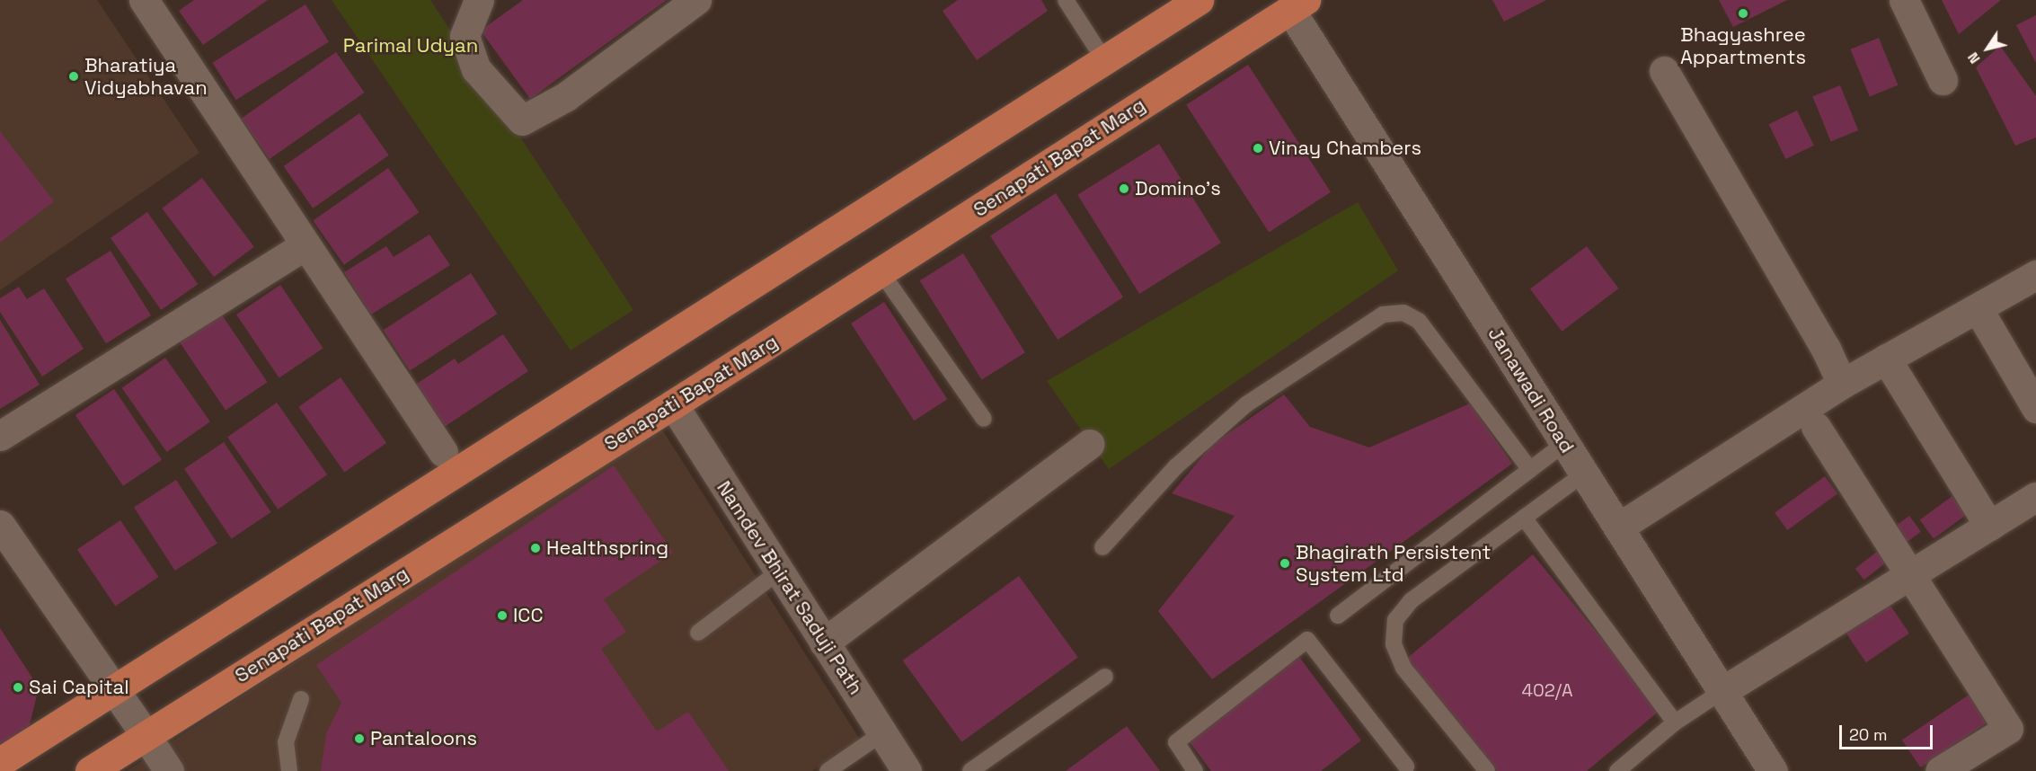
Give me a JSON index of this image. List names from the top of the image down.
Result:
{
  "streets": {
    "main road": ["Senapati Bapat Marg"],
    "street": ["Janawadi Road", "Namdev Bhirat Saduji Path"]
  },
  "crossings": [
    ["Senapati Bapat Marg", "Janawadi Road"],
    ["Senapati Bapat Marg", "Namdev Bhirat Saduji Path"]
  ],
  "parks": ["Parimal Udyan"],
  "places": [
    "Bhagyashree Appartments",
    "Bharatiya Vidyabhavan",
    "Vinay Chambers",
    "Domino's",
    "Healthspring",
    "Bhagirath Persistent System Ltd",
    "ICC",
    "Sai Capital",
    "Pantaloons"
  ],
  "house_numbers": ["402/A"],
  "scale_bar": "20 m",
  "north": "bottom left"
}
